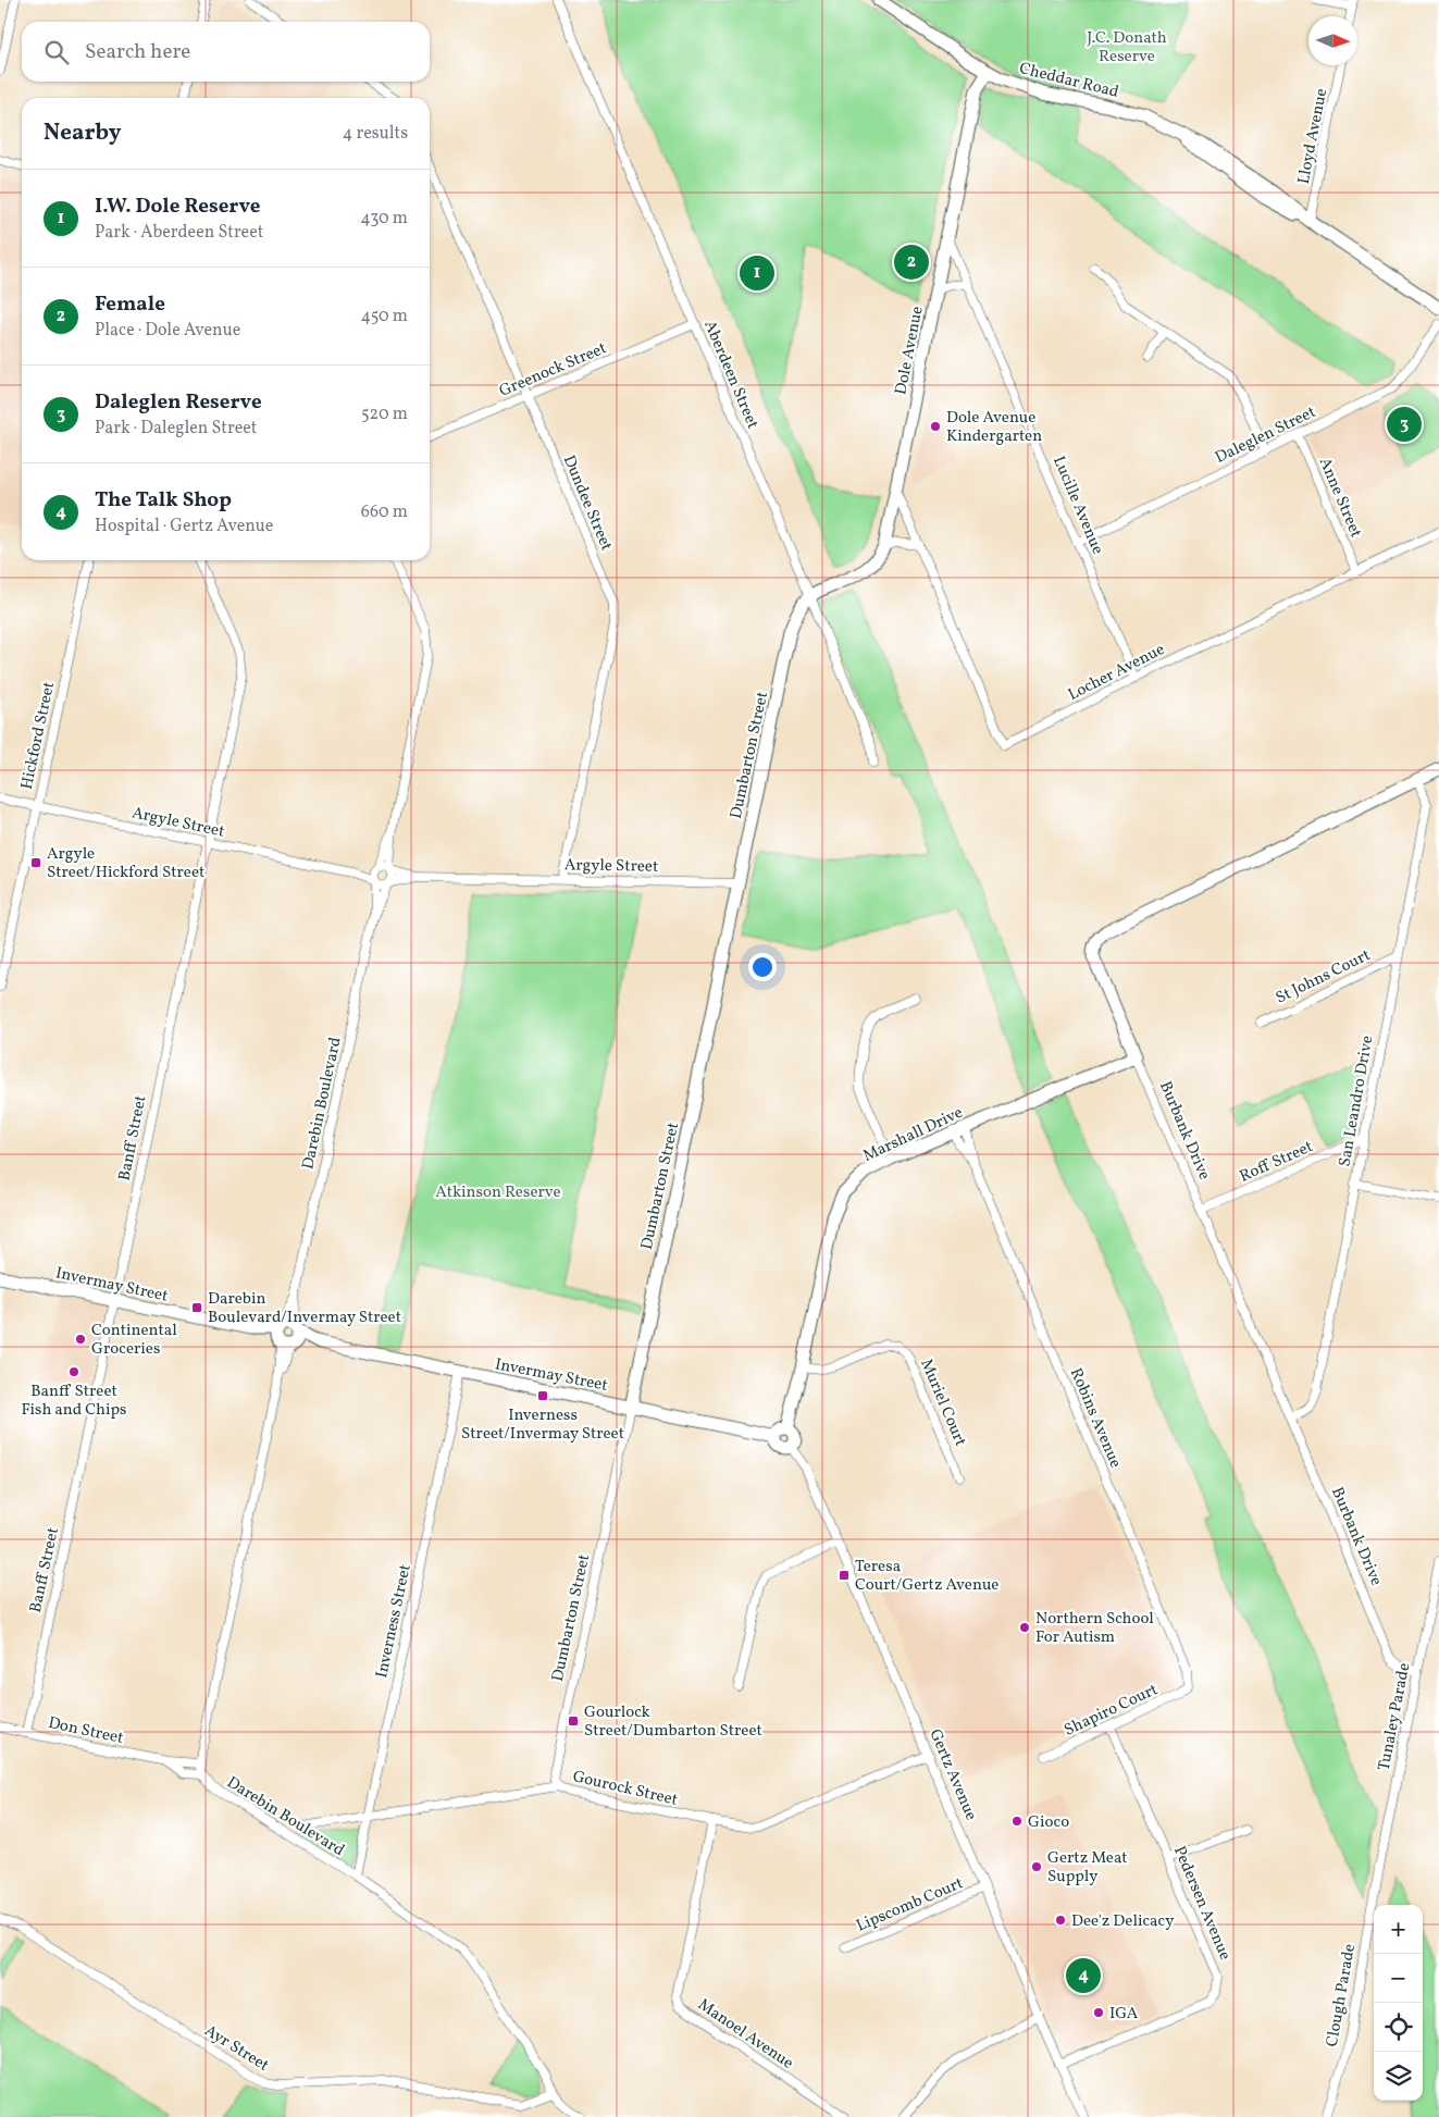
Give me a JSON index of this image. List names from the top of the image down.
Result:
{
  "streets": {
    "street": [
      "Cheddar Road",
      "Lloyd Avenue",
      "Dole Avenue",
      "Greenock Street",
      "Aberdeen Street",
      "Daleglen Street",
      "Anne Street",
      "Dundee Street",
      "Lucille Avenue",
      "Locher Avenue",
      "Hickford Street",
      "Dumbarton Street",
      "Argyle Street",
      "St Johns Court",
      "San Leandro Drive",
      "Darebin Boulevard",
      "Burbank Drive",
      "Marshall Drive",
      "Banff Street",
      "Roff Street",
      "Invermay Street",
      "Muriel Court",
      "Robins Avenue",
      "Inverness Street",
      "Shapiro Court",
      "Tunaley Parade",
      "Don Street",
      "Gertz Avenue",
      "Gourock Street",
      "Pedersen Avenue",
      "Lipscomb Court",
      "Clough Parade",
      "Manoel Avenue",
      "Ayr Street"
    ]
  },
  "crossings": [
    ["Cheddar Road", "Lloyd Avenue"],
    ["Cheddar Road", "Dole Avenue"],
    ["Dole Avenue", "Aberdeen Street"],
    ["Dole Avenue", "Lucille Avenue"],
    ["Dole Avenue", "Locher Avenue"],
    ["Dole Avenue", "Dumbarton Street"],
    ["Greenock Street", "Aberdeen Street"],
    ["Greenock Street", "Dundee Street"],
    ["Aberdeen Street", "Dumbarton Street"],
    ["Daleglen Street", "Anne Street"],
    ["Daleglen Street", "Lucille Avenue"],
    ["Anne Street", "Locher Avenue"],
    ["Dundee Street", "Argyle Street"],
    ["Lucille Avenue", "Locher Avenue"],
    ["Hickford Street", "Argyle Street"],
    ["Dumbarton Street", "Argyle Street"],
    ["Dumbarton Street", "Invermay Street"],
    ["Dumbarton Street", "Gourock Street"],
    ["Argyle Street", "Darebin Boulevard"],
    ["Argyle Street", "Banff Street"],
    ["St Johns Court", "San Leandro Drive"],
    ["San Leandro Drive", "Burbank Drive"],
    ["San Leandro Drive", "Roff Street"],
    ["Darebin Boulevard", "Invermay Street"],
    ["Darebin Boulevard", "Inverness Street"],
    ["Darebin Boulevard", "Don Street"],
    ["Darebin Boulevard", "Ayr Street"],
    ["Burbank Drive", "Marshall Drive"],
    ["Burbank Drive", "Roff Street"],
    ["Burbank Drive", "Tunaley Parade"],
    ["Marshall Drive", "Invermay Street"],
    ["Marshall Drive", "Muriel Court"],
    ["Marshall Drive", "Robins Avenue"],
    ["Marshall Drive", "Gertz Avenue"],
    ["Banff Street", "Invermay Street"],
    ["Banff Street", "Don Street"],
    ["Invermay Street", "Inverness Street"],
    ["Invermay Street", "Gertz Avenue"],
    ["Robins Avenue", "Shapiro Court"],
    ["Inverness Street", "Gourock Street"],
    ["Shapiro Court", "Pedersen Avenue"],
    ["Tunaley Parade", "Clough Parade"],
    ["Gertz Avenue", "Gourock Street"],
    ["Gertz Avenue", "Pedersen Avenue"],
    ["Gertz Avenue", "Lipscomb Court"],
    ["Gourock Street", "Manoel Avenue"]
  ],
  "parks": ["J.C. Donath Reserve", "Atkinson Reserve"],
  "places": {
    "other": [
      "Dole Avenue Kindergarten",
      "Continental Groceries",
      "Banff Street Fish and Chips",
      "Northern School For Autism",
      "Gioco",
      "Gertz Meat Supply",
      "Dee'z Delicacy",
      "IGA"
    ],
    "transit": [
      "Argyle Street/Hickford Street",
      "Darebin Boulevard/Invermay Street",
      "Inverness Street/Invermay Street",
      "Teresa Court/Gertz Avenue",
      "Gourlock Street/Dumbarton Street"
    ]
  },
  "north": "right",
  "page": {
    "search": "Search here",
    "heading": ["Nearby", "4 results"],
    "list": [
      {
        "mark": "1",
        "name": "I.W. Dole Reserve",
        "note": "Park · Aberdeen Street",
        "value": "430 m"
      },
      {
        "mark": "2",
        "name": "Female",
        "note": "Place · Dole Avenue",
        "value": "450 m"
      },
      {
        "mark": "3",
        "name": "Daleglen Reserve",
        "note": "Park · Daleglen Street",
        "value": "520 m"
      },
      {
        "mark": "4",
        "name": "The Talk Shop",
        "note": "Hospital · Gertz Avenue",
        "value": "660 m"
      }
    ],
    "pins": [
      "2",
      "1",
      "3",
      "4"
    ],
    "map_buttons": ["+", "−"]
  }
}
